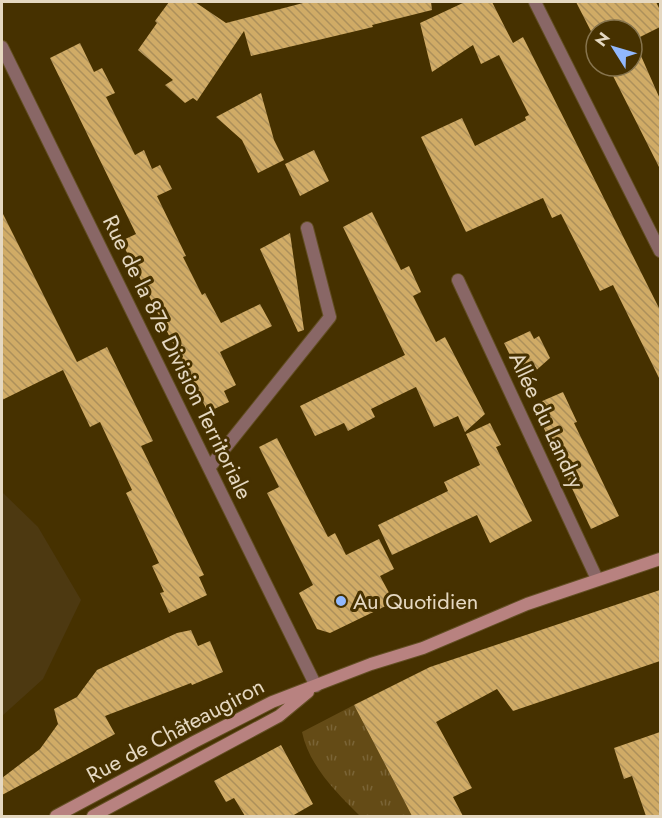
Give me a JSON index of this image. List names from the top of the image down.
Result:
{
  "streets": {
    "main road": ["Rue de Châteaugiron"],
    "street": ["Rue de la 87e Division Territoriale", "Allée du Landry"]
  },
  "crossings": [
    ["Rue de la 87e Division Territoriale", "Rue de Châteaugiron"],
    ["Allée du Landry", "Rue de Châteaugiron"]
  ],
  "places": ["Au Quotidien"],
  "north": "top left"
}
